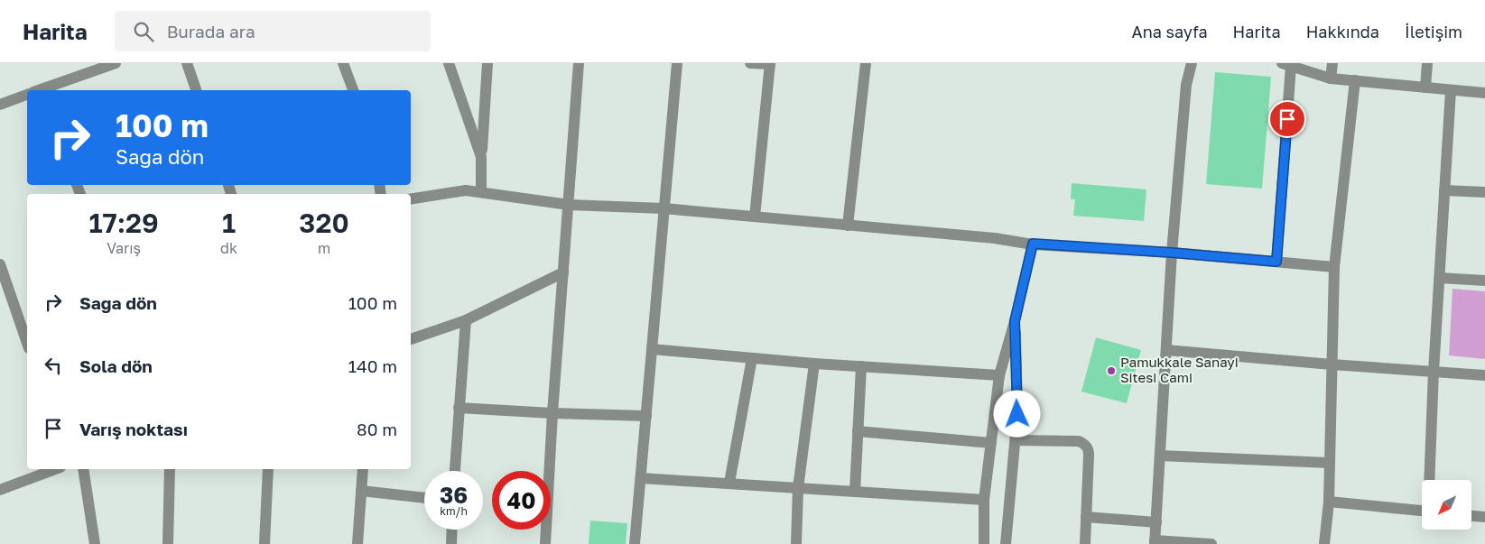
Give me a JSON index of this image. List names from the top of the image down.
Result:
{
  "places": ["Pamukkale Sanayi Sitesi Cami"],
  "north": "bottom left",
  "page": {
    "header": "Harita",
    "search": "Burada ara",
    "nav": [
      "Ana sayfa",
      "Harita",
      "Hakkında",
      "İletişim"
    ],
    "turn": ["100 m", "Sağa dön"],
    "eta": [
      "17:29",
      "Varış",
      "1",
      "dk",
      "320",
      "m"
    ],
    "list": [
      {
        "name": "Sağa dön",
        "value": "100 m"
      },
      {
        "name": "Sola dön",
        "value": "140 m"
      },
      {
        "name": "Varış noktası",
        "value": "80 m"
      }
    ],
    "speed": "36 km/h",
    "limit": "40"
  }
}
